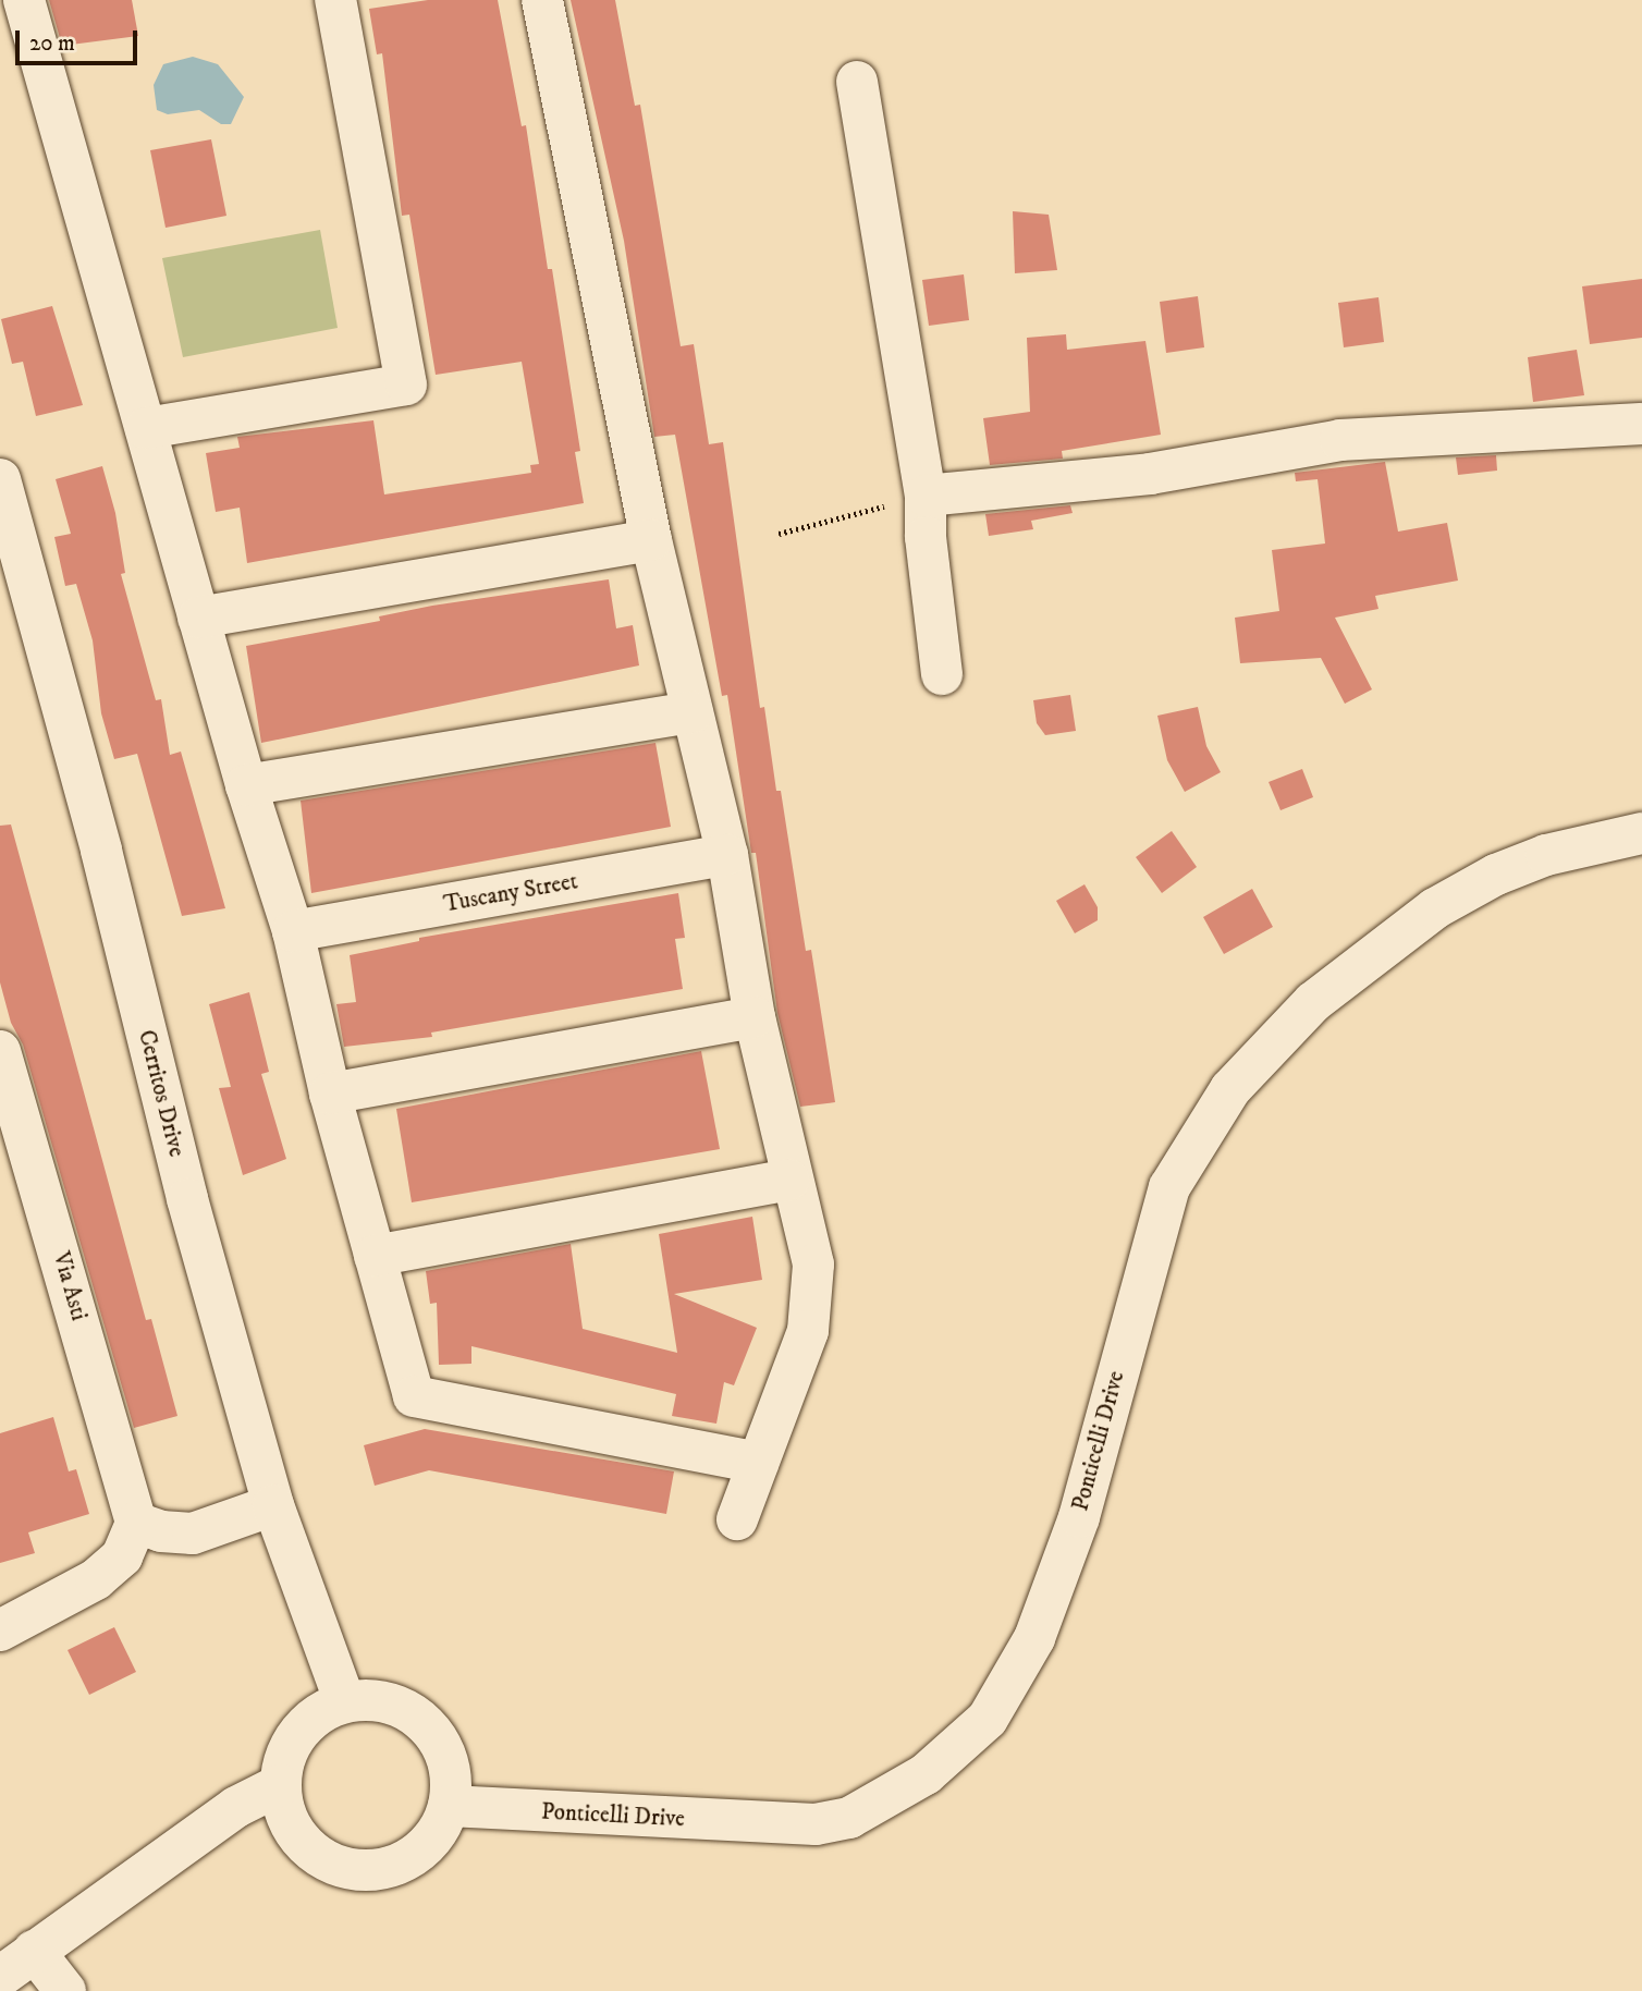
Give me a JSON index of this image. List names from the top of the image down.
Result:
{
  "streets": {
    "street": [
      "Tuscany Street",
      "Cerritos Drive",
      "Via Asti",
      "Ponticelli Drive"
    ]
  },
  "crossings": [
    ["Cerritos Drive", "Ponticelli Drive"]
  ],
  "scale_bar": "20 m"
}
